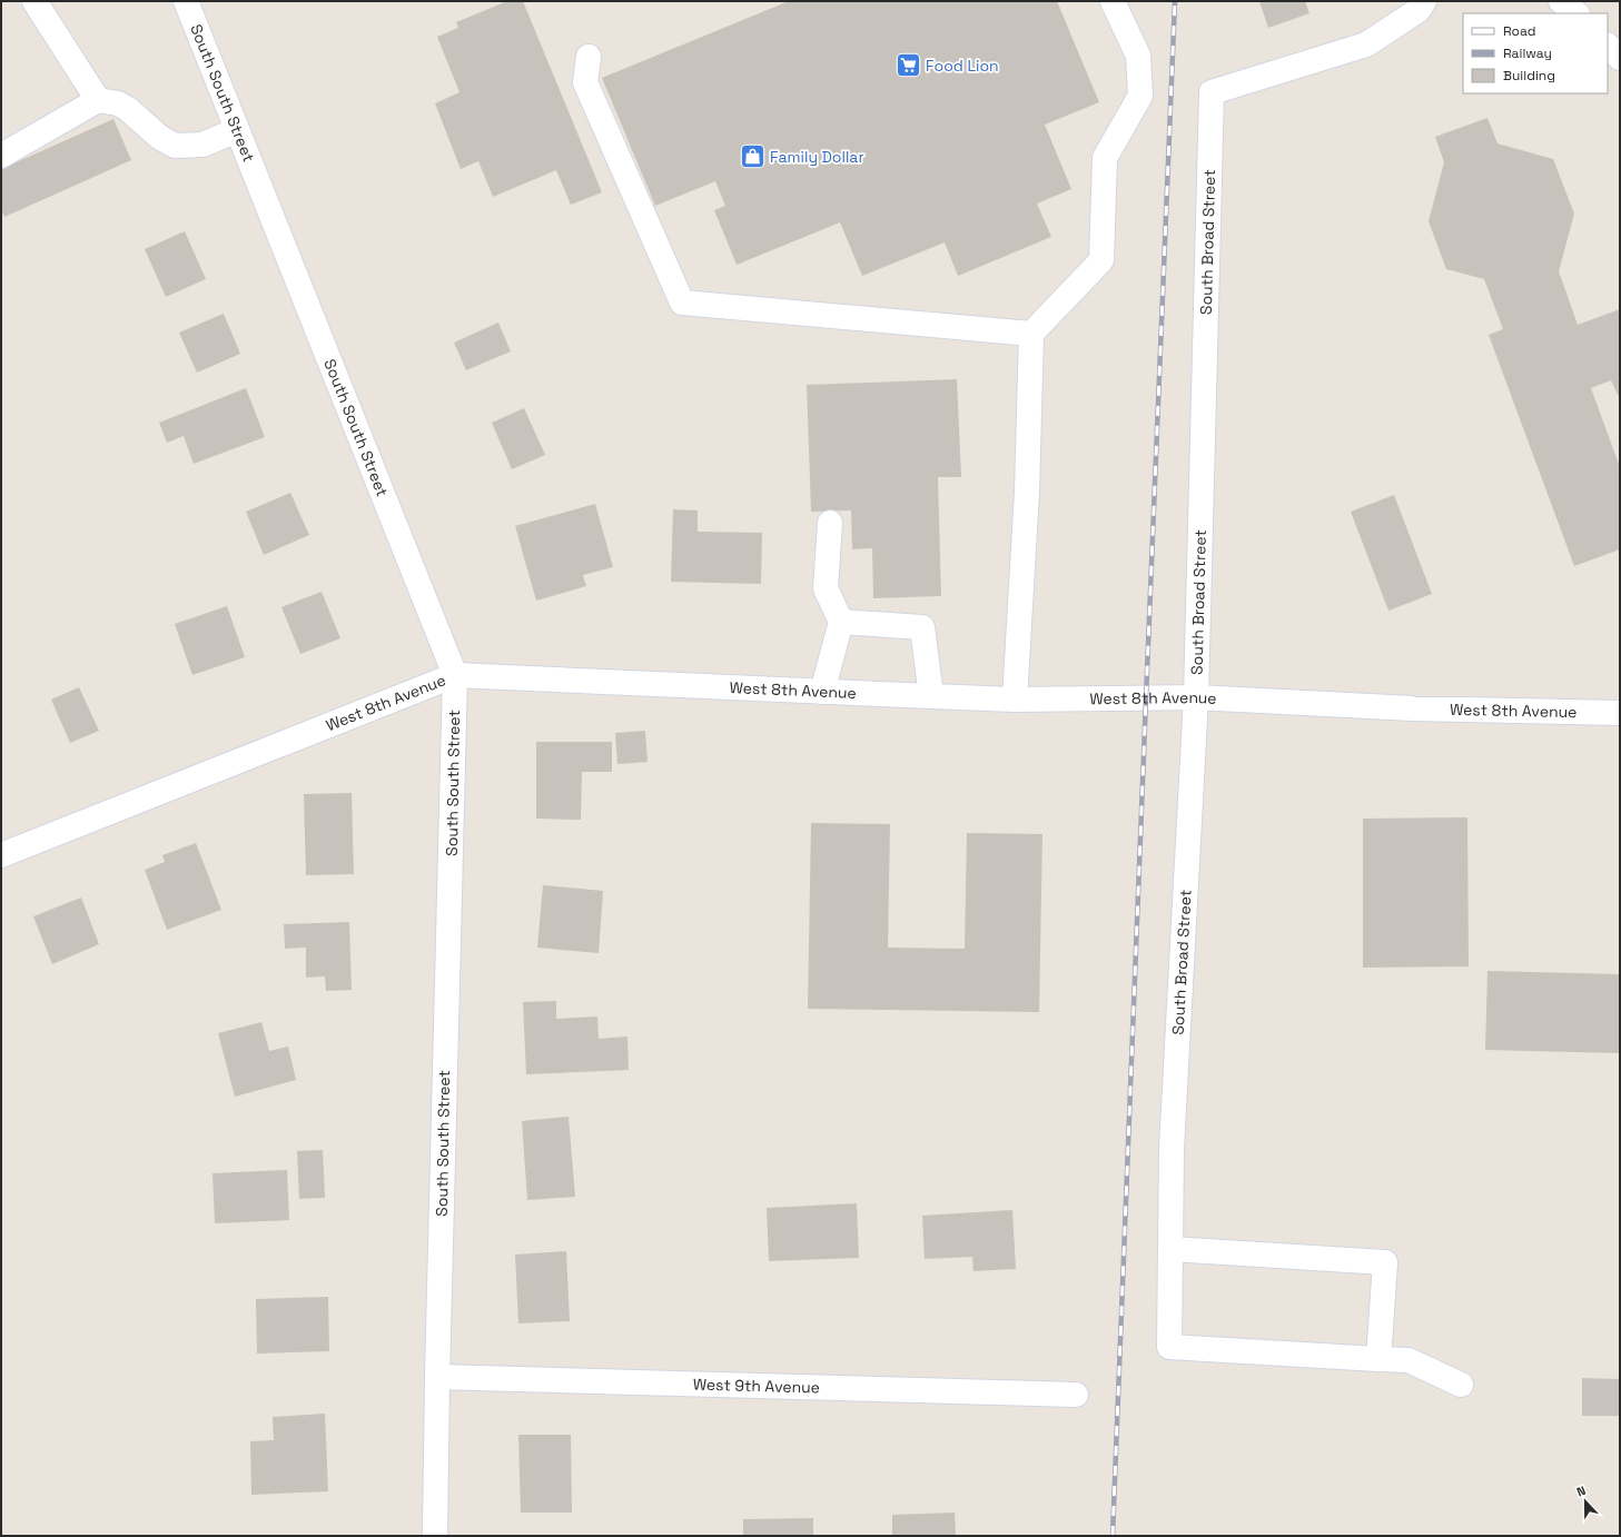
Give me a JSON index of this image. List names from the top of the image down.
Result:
{
  "streets": {
    "street": [
      "South South Street",
      "South Broad Street",
      "West 8th Avenue",
      "West 9th Avenue"
    ]
  },
  "crossings": [
    ["South South Street", "West 8th Avenue"],
    ["South South Street", "West 9th Avenue"],
    ["South Broad Street", "West 8th Avenue"]
  ],
  "places": {
    "supermarket": ["Food Lion"],
    "shop": ["Family Dollar"]
  },
  "legend": ["Road", "Railway", "Building"],
  "north": "top"
}
